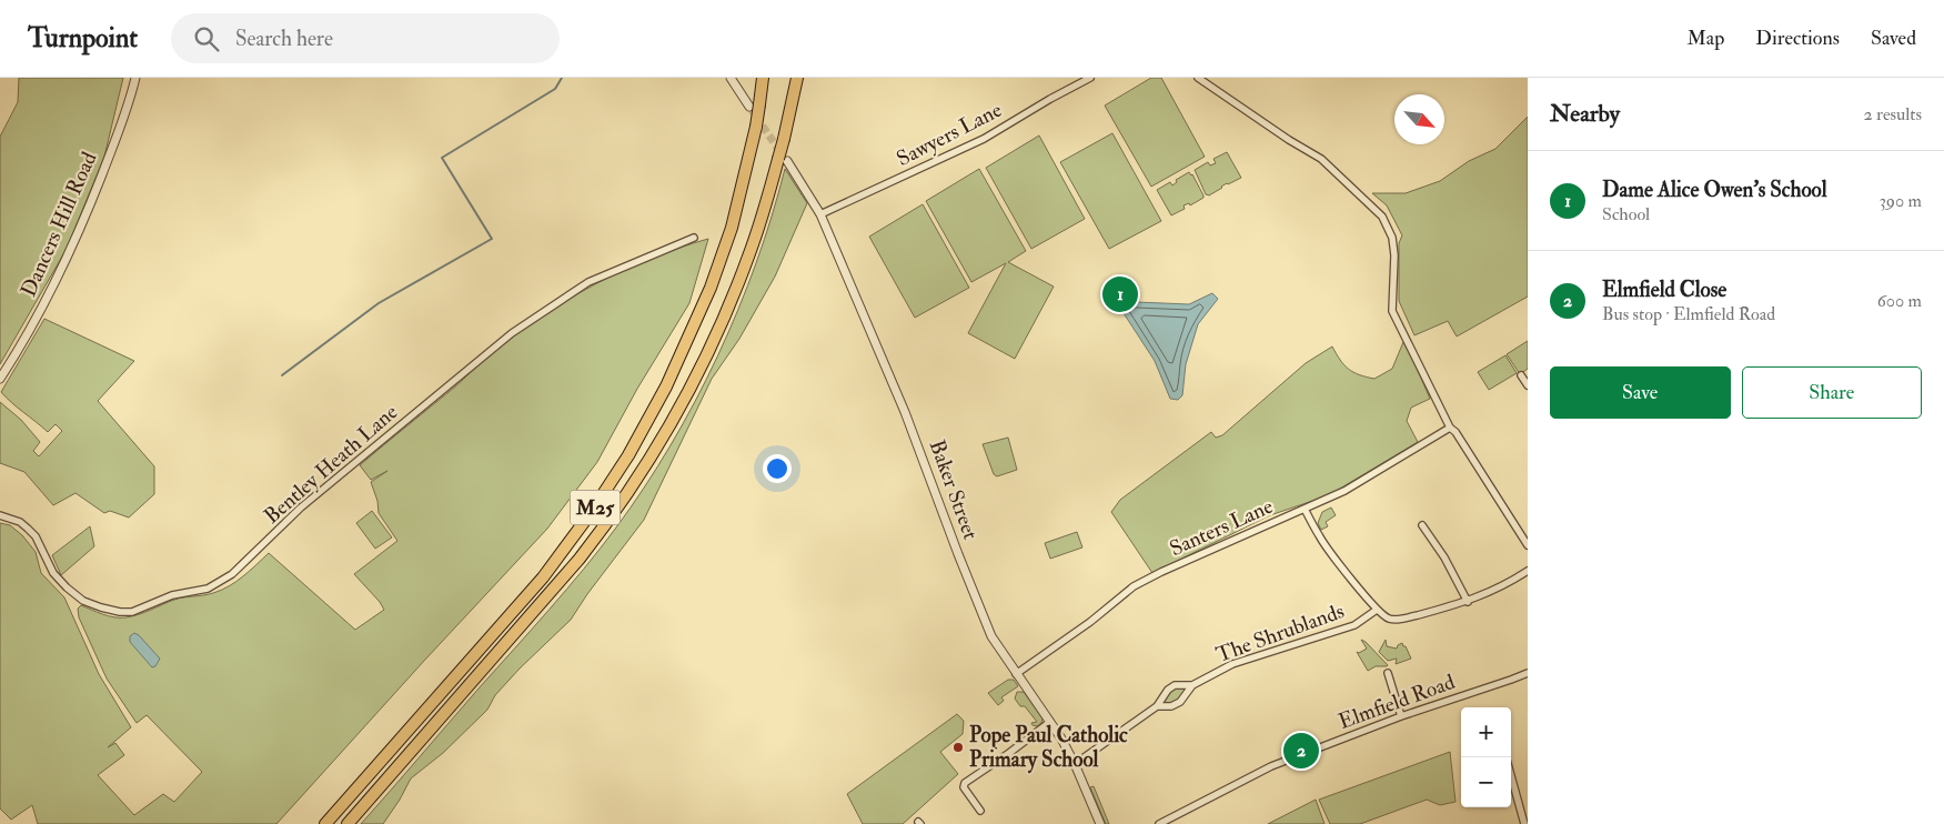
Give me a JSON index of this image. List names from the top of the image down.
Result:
{
  "streets": {
    "highway": ["M25"],
    "street": [
      "Sawyers Lane",
      "Dancers Hill Road",
      "Bentley Heath Lane",
      "Baker Street",
      "Santers Lane",
      "The Shrublands",
      "Elmfield Road"
    ]
  },
  "crossings": [
    ["Sawyers Lane", "Baker Street"],
    ["Baker Street", "M25"],
    ["Baker Street", "Santers Lane"],
    ["Baker Street", "The Shrublands"]
  ],
  "places": ["Pope Paul Catholic Primary School"],
  "north": "bottom right",
  "page": {
    "header": "Turnpoint",
    "search": "Search here",
    "nav": ["Map", "Directions", "Saved"],
    "heading": ["Nearby", "2 results"],
    "list": [
      {
        "mark": "1",
        "name": "Dame Alice Owen's School",
        "note": "School",
        "value": "390 m"
      },
      {
        "mark": "2",
        "name": "Elmfield Close",
        "note": "Bus stop · Elmfield Road",
        "value": "600 m"
      }
    ],
    "pins": ["1", "2"],
    "buttons": ["Save", "Share"],
    "map_buttons": ["+", "−"]
  }
}
